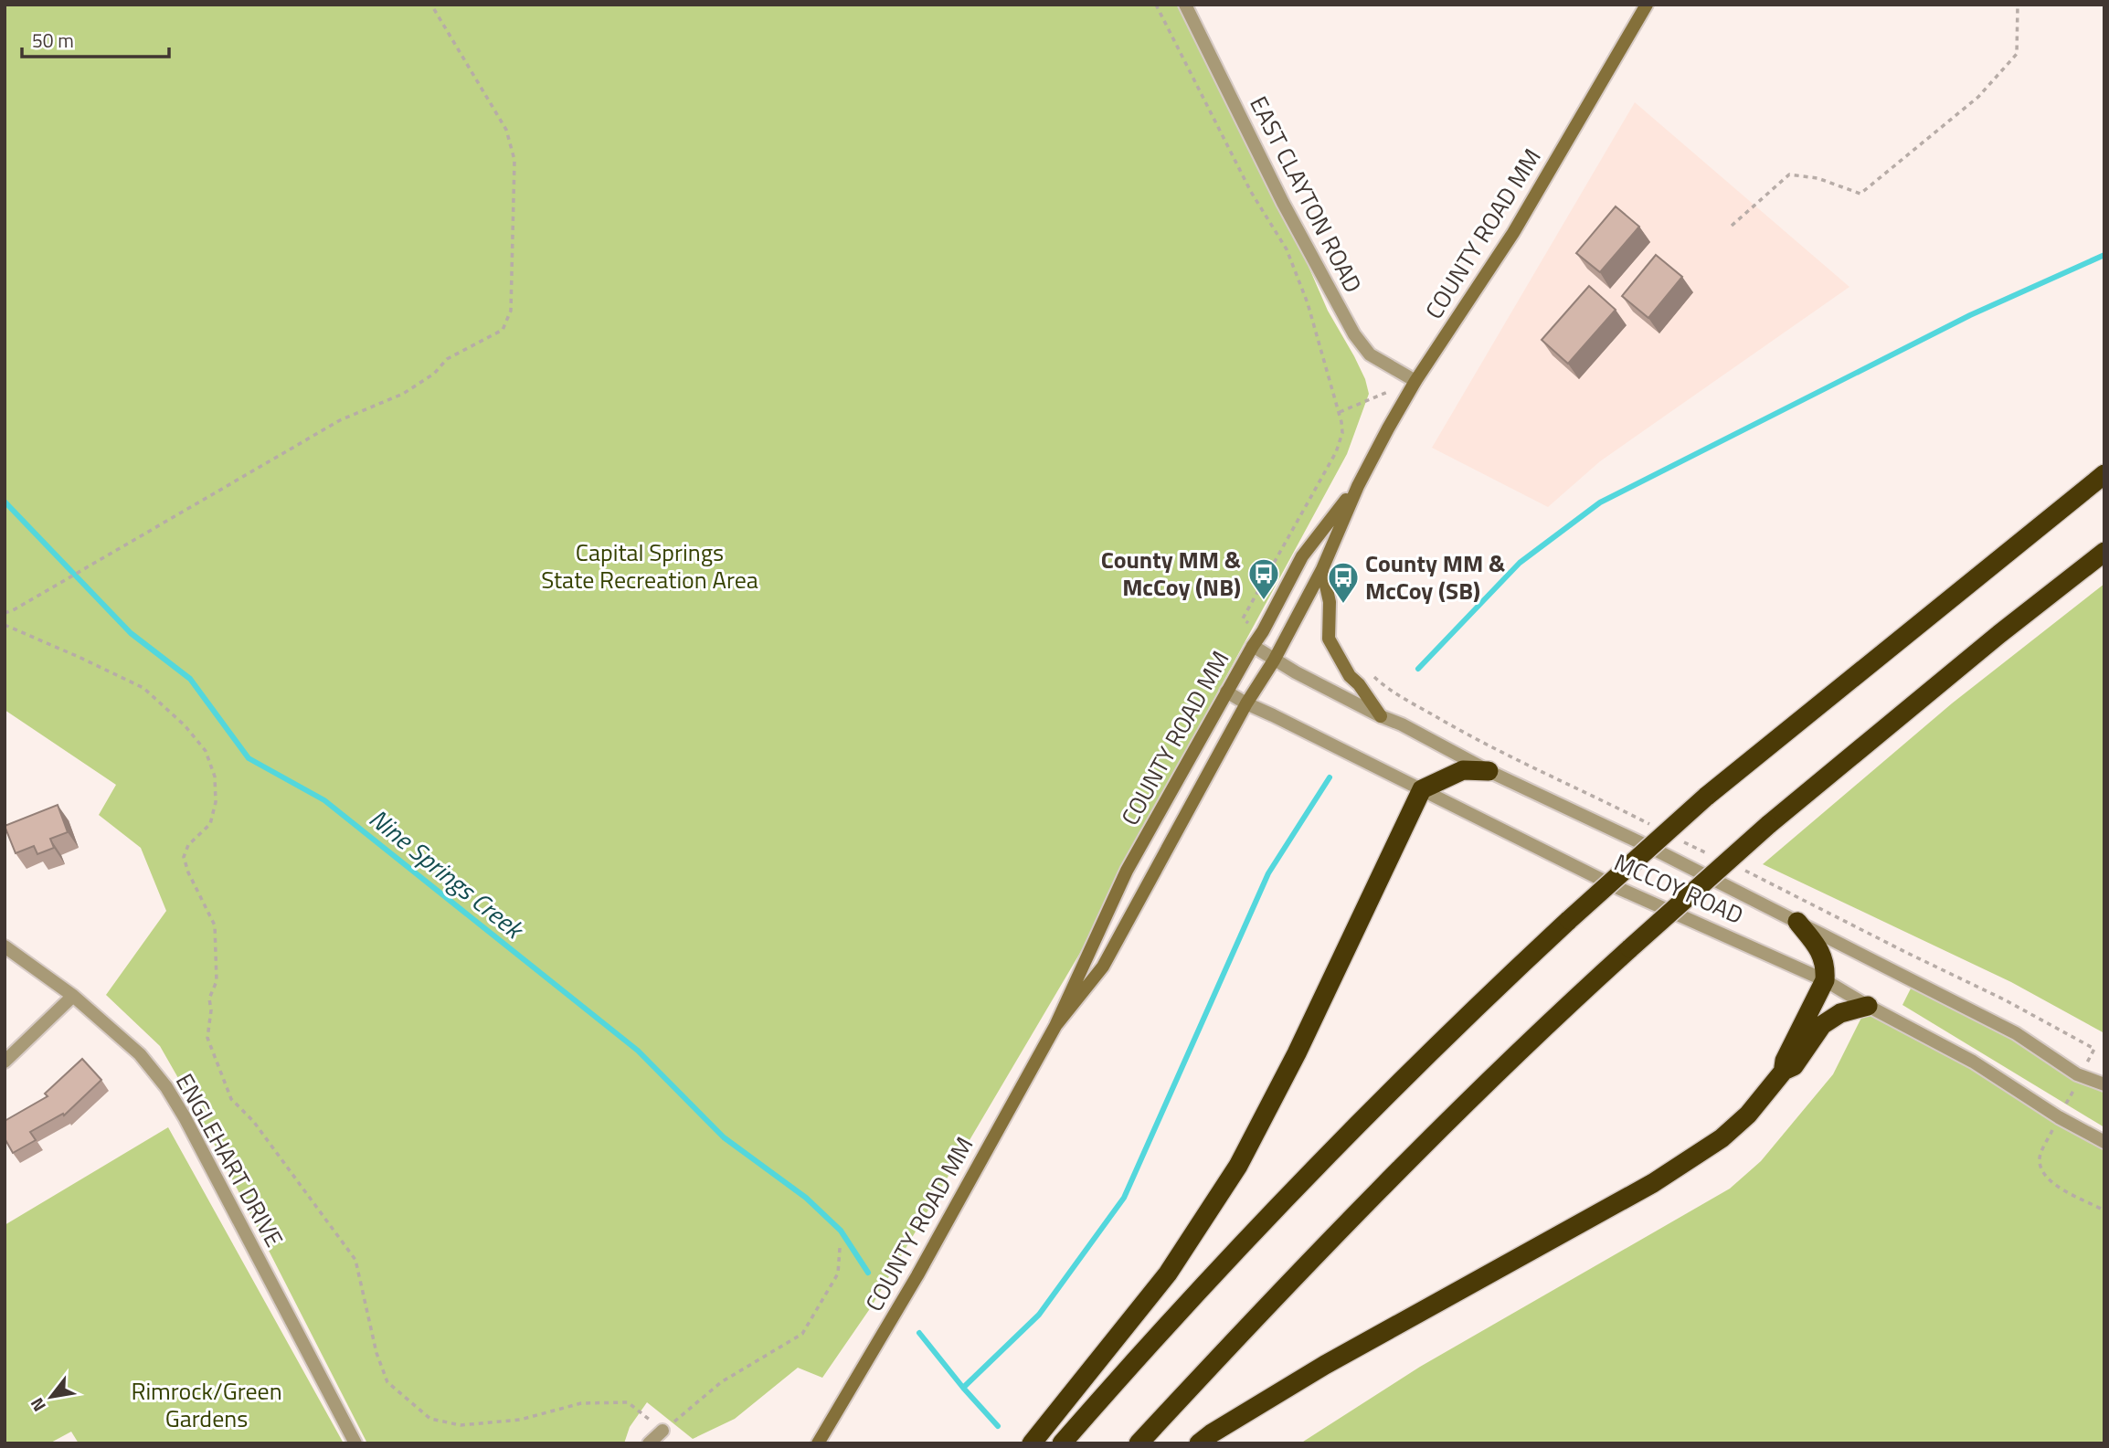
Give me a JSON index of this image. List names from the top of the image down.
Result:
{
  "streets": {
    "main road": ["COUNTY ROAD MM"],
    "street": ["EAST CLAYTON ROAD", "MCCOY ROAD", "ENGLEHART DRIVE"]
  },
  "crossings": [
    ["EAST CLAYTON ROAD", "COUNTY ROAD MM"],
    ["COUNTY ROAD MM", "MCCOY ROAD"]
  ],
  "water": ["Nine Springs Creek"],
  "parks": ["Capital Springs State Recreation Area", "Rimrock/Green Gardens"],
  "places": {
    "bus stop": ["County MM & McCoy (NB)", "County MM & McCoy (SB)"]
  },
  "scale_bar": "50 m",
  "north": "bottom left"
}
